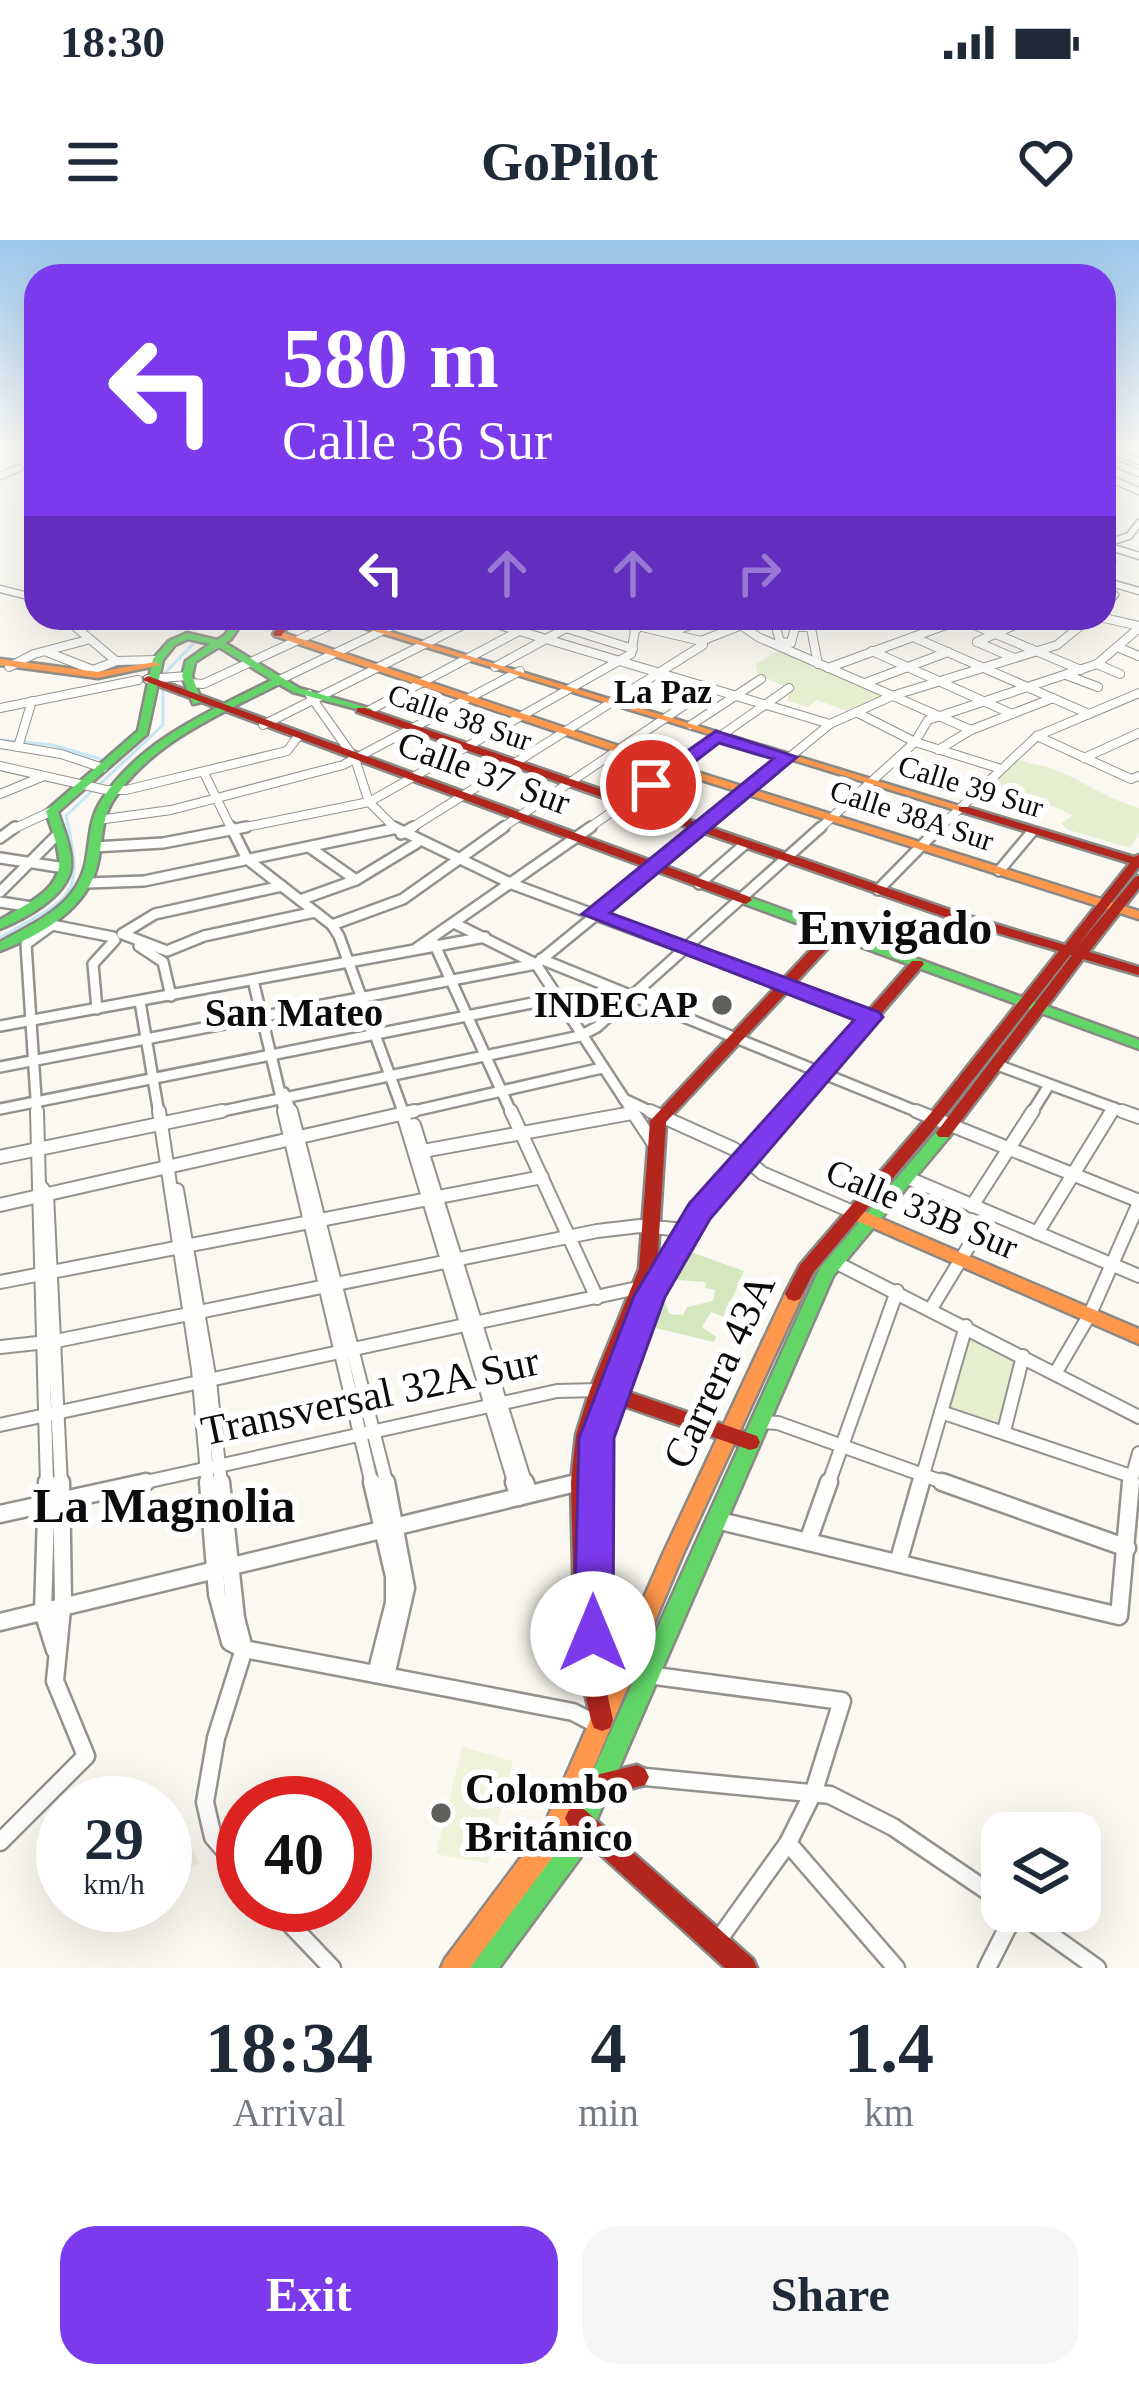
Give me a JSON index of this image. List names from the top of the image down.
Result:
{
  "streets": {
    "main road": [
      "Calle 38 Sur",
      "Calle 37 Sur",
      "Calle 39 Sur",
      "Calle 38A Sur",
      "Calle 33B Sur",
      "Carrera 43A",
      "Transversal 32A Sur"
    ]
  },
  "crossings": [
    ["Calle 38 Sur", "Carrera 43A"],
    ["Calle 37 Sur", "Carrera 43A"],
    ["Calle 39 Sur", "Carrera 43A"],
    ["Calle 38A Sur", "Carrera 43A"],
    ["Calle 33B Sur", "Carrera 43A"],
    ["Carrera 43A", "Transversal 32A Sur"]
  ],
  "districts": [
    "La Paz",
    "Envigado",
    "San Mateo",
    "La Magnolia"
  ],
  "places": ["INDECAP", "Colombo Británico"],
  "page": {
    "status": "18:30",
    "header": "GoPilot",
    "turn": ["580 m", "Calle 36 Sur"],
    "speed": "29 km/h",
    "limit": "40",
    "eta": [
      "18:34",
      "Arrival",
      "4",
      "min",
      "1.4",
      "km"
    ],
    "buttons": ["Exit", "Share"]
  }
}
